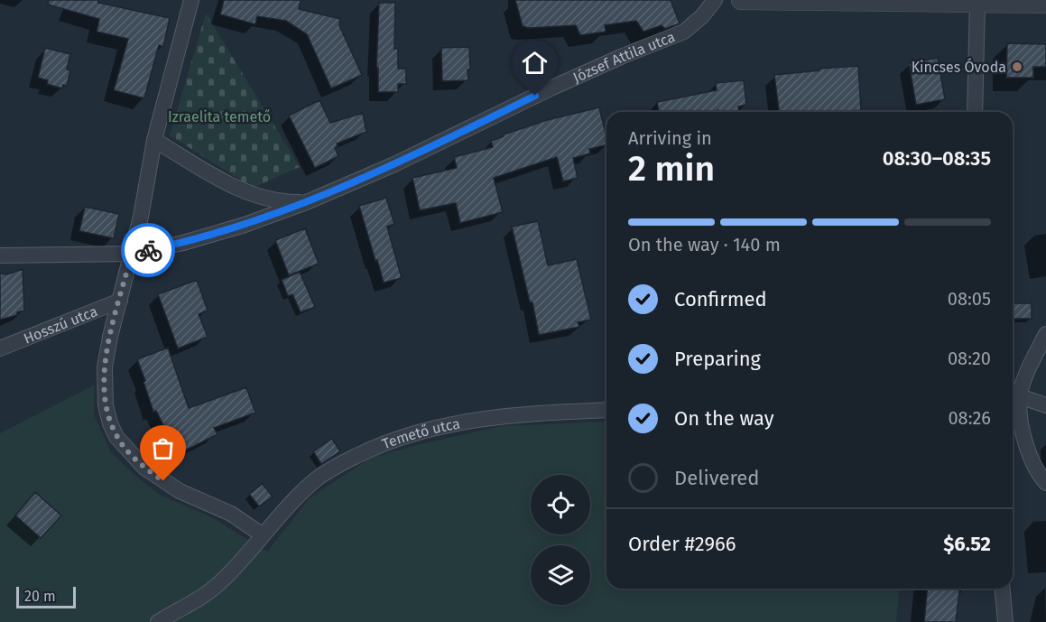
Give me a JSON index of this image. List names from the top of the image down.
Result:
{
  "streets": {
    "street": ["József Attila utca", "Hosszú utca", "Temető utca"]
  },
  "parks": ["Izraelita temető"],
  "places": ["Kincses Óvoda"],
  "scale_bar": "20 m",
  "page": {
    "heading": ["2 min", "Arriving in", "08:30–08:35"],
    "panel": ["Order #2966", "$6.52"],
    "bar": "On the way · 140 m",
    "list": [
      ["Confirmed", "08:05"],
      ["Preparing", "08:20"],
      ["On the way", "08:26"],
      "Delivered"
    ],
    "scale": "20 m"
  }
}
